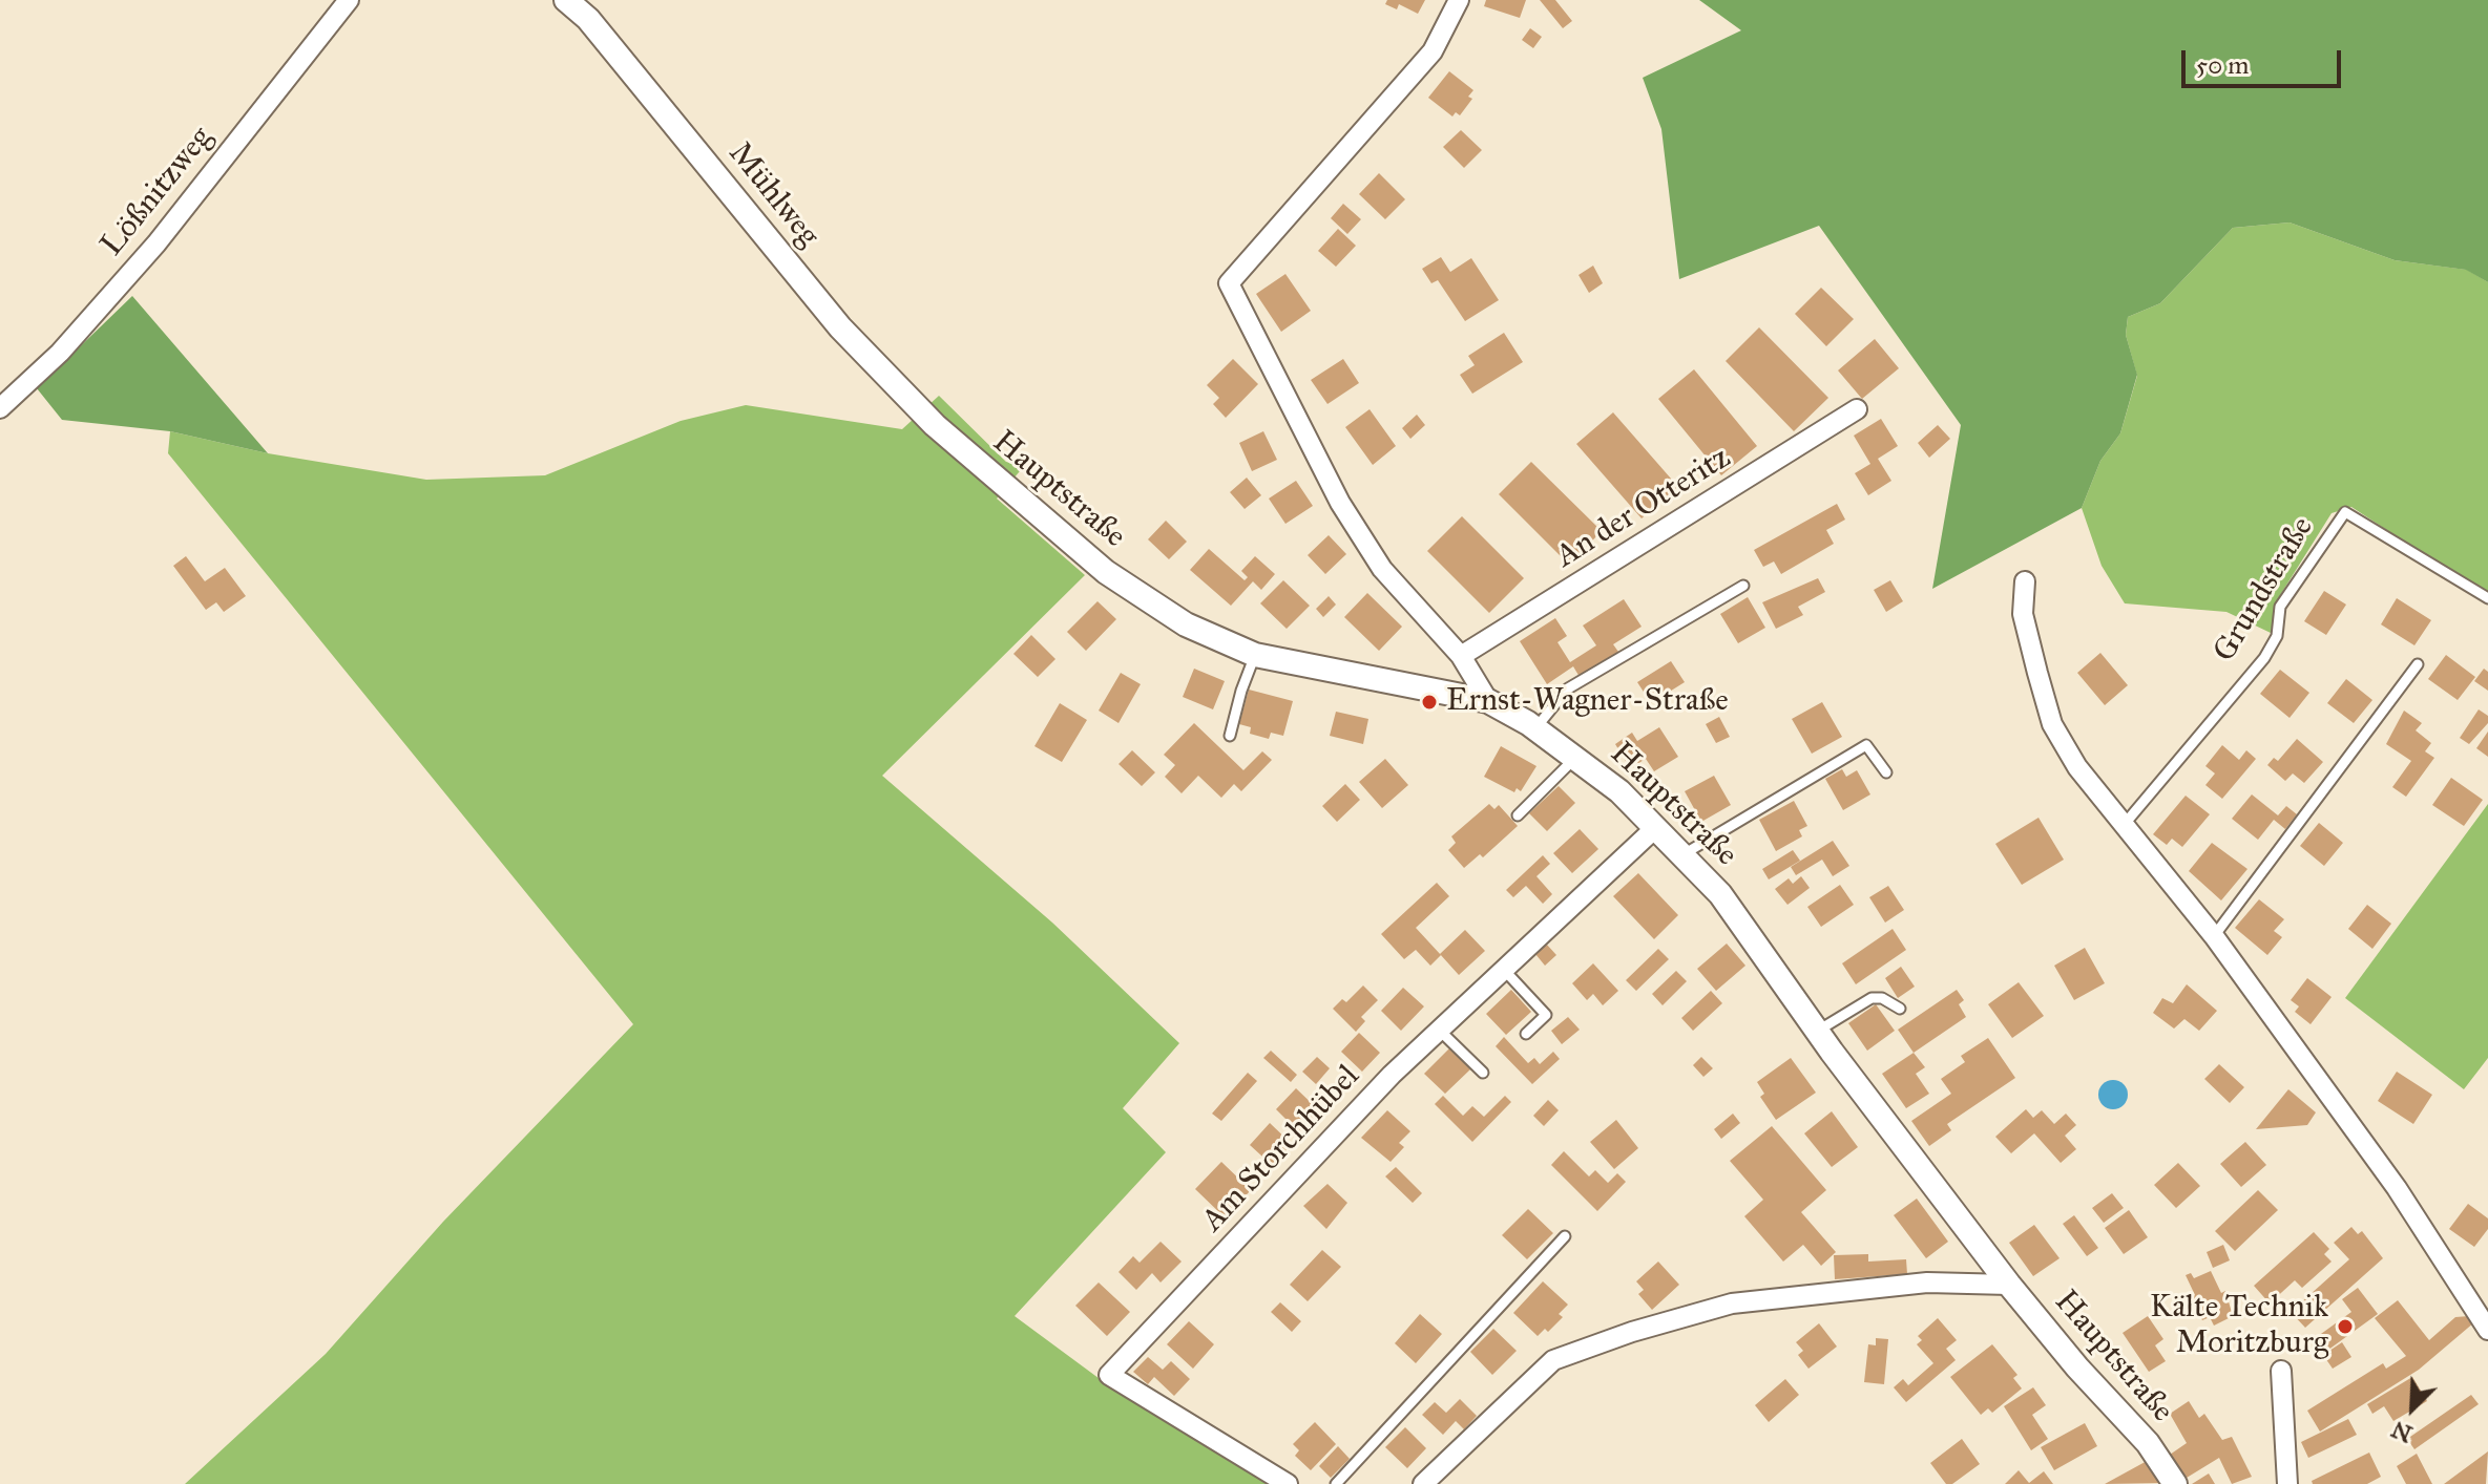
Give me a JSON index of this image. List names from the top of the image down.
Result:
{
  "streets": {
    "street": [
      "Lößnitzweg",
      "Mühlweg",
      "Hauptstraße",
      "An der Otteritz",
      "Am Storchhübel"
    ],
    "lane": ["Grundstraße"]
  },
  "crossings": [
    ["Mühlweg", "Hauptstraße"],
    ["Hauptstraße", "Am Storchhübel"]
  ],
  "places": ["Ernst-Wagner-Straße", "Kälte Technik Moritzburg"],
  "scale_bar": "50 m",
  "north": "bottom left"
}
